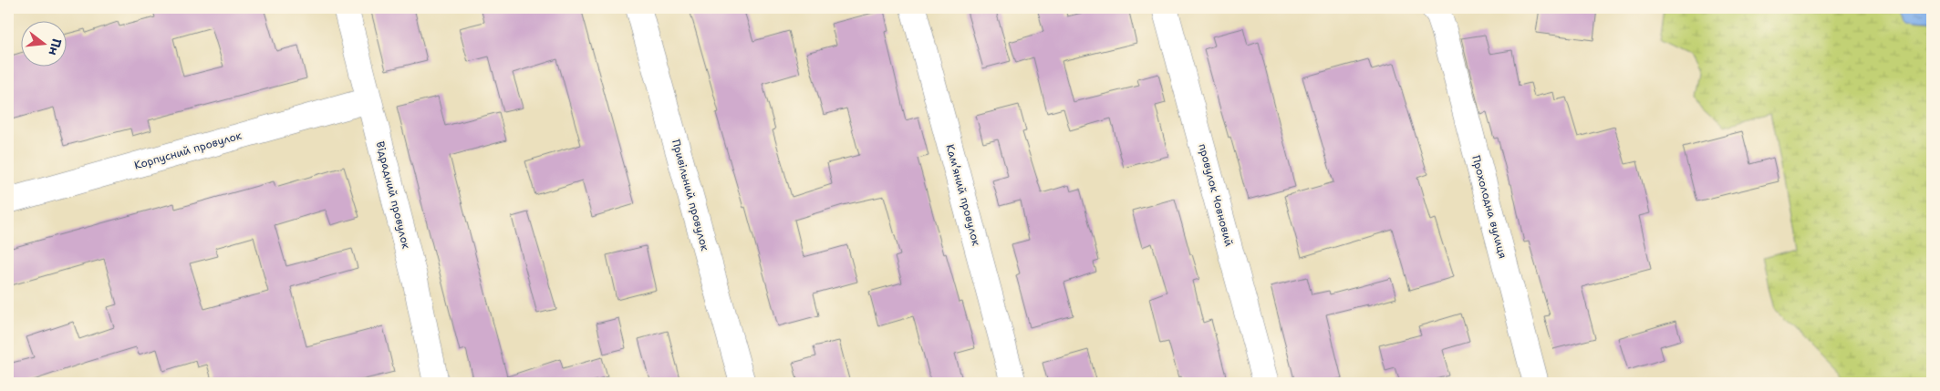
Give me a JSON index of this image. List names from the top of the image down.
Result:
{
  "streets": {
    "street": [
      "Корпусний провулок",
      "Відрадний провулок",
      "Привільний провулок",
      "Камʼяний провулок",
      "провулок Човновий",
      "Прохолодна вулиця"
    ]
  },
  "crossings": [
    ["Корпусний провулок", "Відрадний провулок"]
  ],
  "north": "right"
}
